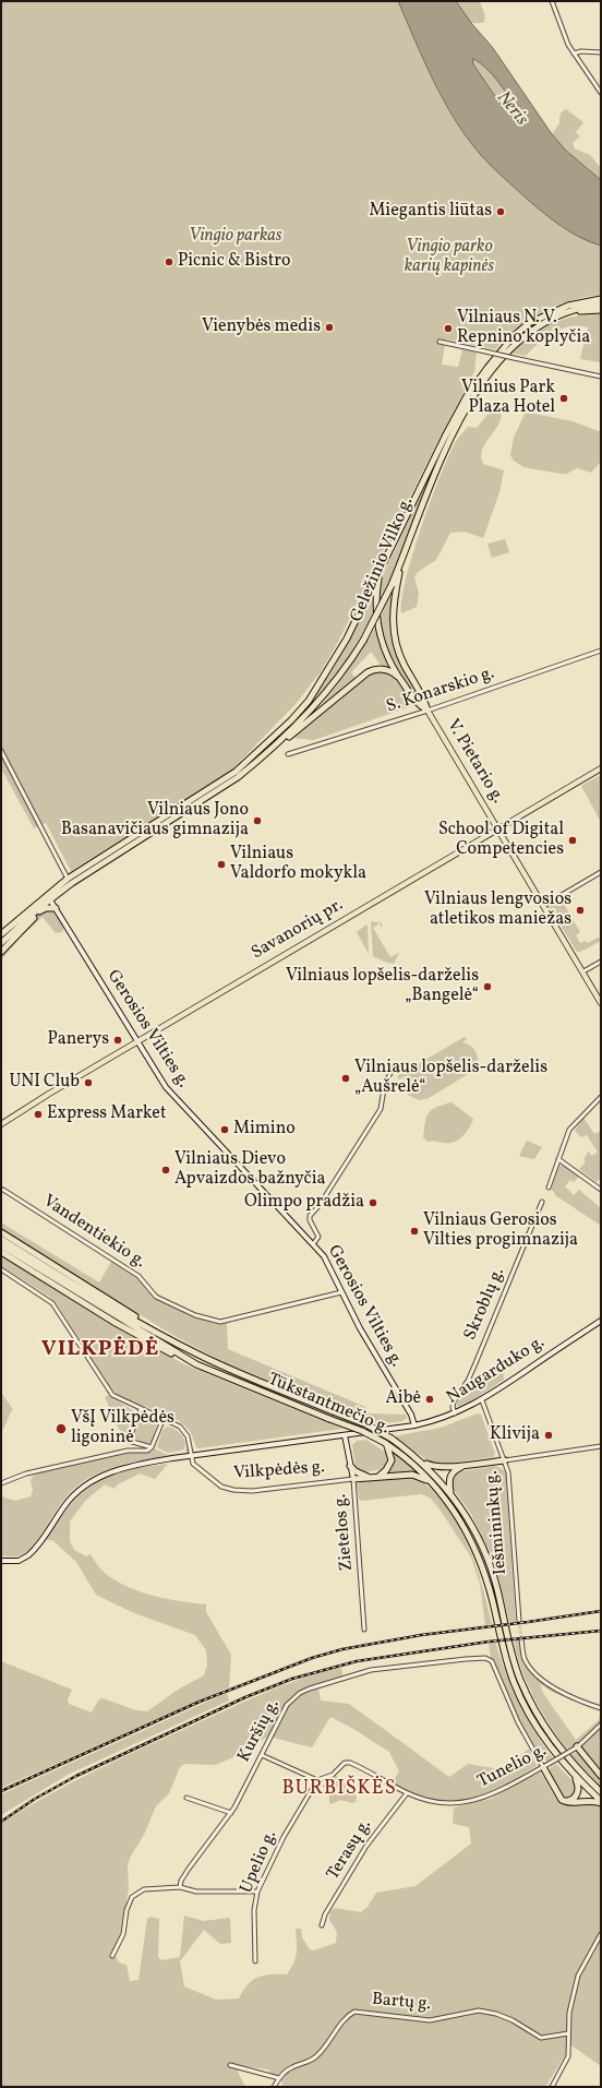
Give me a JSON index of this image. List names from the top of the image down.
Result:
{
  "streets": {
    "highway": ["Geležinio Vilko g.", "Tūkstantmečio g."],
    "main road": [
      "V. Pietario g.",
      "Savanorių pr.",
      "Gerosios Vilties g.",
      "Naugarduko g.",
      "Zietelos g."
    ],
    "street": [
      "S. Konarskio g.",
      "Vandentiekio g.",
      "Skroblų g.",
      "Vilkpėdės g.",
      "Iešmininkų g.",
      "Kuršių g.",
      "Tunelio g.",
      "Terasų g.",
      "Upelio g.",
      "Bartų g."
    ]
  },
  "crossings": [
    ["Geležinio Vilko g.", "Gerosios Vilties g."],
    ["S. Konarskio g.", "V. Pietario g."],
    ["V. Pietario g.", "Savanorių pr."],
    ["Savanorių pr.", "Gerosios Vilties g."],
    ["Gerosios Vilties g.", "Vandentiekio g."],
    ["Gerosios Vilties g.", "Naugarduko g."],
    ["Skroblų g.", "Naugarduko g."],
    ["Naugarduko g.", "Vilkpėdės g."],
    ["Naugarduko g.", "Iešmininkų g."],
    ["Naugarduko g.", "Zietelos g."],
    ["Vilkpėdės g.", "Zietelos g."],
    ["Kuršių g.", "Tunelio g."],
    ["Tunelio g.", "Terasų g."],
    ["Tunelio g.", "Upelio g."]
  ],
  "districts": ["VILKPĖDĖ", "BURBIŠKĖS"],
  "water": ["Neris"],
  "parks": ["Vingio parkas", "Vingio parko karių kapinės"],
  "places": [
    "Miegantis liūtas",
    "Picnic & Bistro",
    "Vienybės medis",
    "Vilniaus N. V. Repnino koplyčia",
    "Vilnius Park Plaza Hotel",
    "Vilniaus Jono Basanavičiaus gimnazija",
    "School of Digital Competencies",
    "Vilniaus Valdorfo mokykla",
    "Vilniaus lengvosios atletikos maniežas",
    "Vilniaus lopšelis-darželis „Bangelė“",
    "Panerys",
    "Vilniaus lopšelis-darželis „Aušrelė“",
    "UNI Club",
    "Express Market",
    "Mimino",
    "Vilniaus Dievo Apvaizdos bažnyčia",
    "Olimpo pradžia",
    "Vilniaus Gerosios Vilties progimnazija",
    "Aibė",
    "VšĮ Vilkpėdės ligoninė",
    "Klivija"
  ]
}
